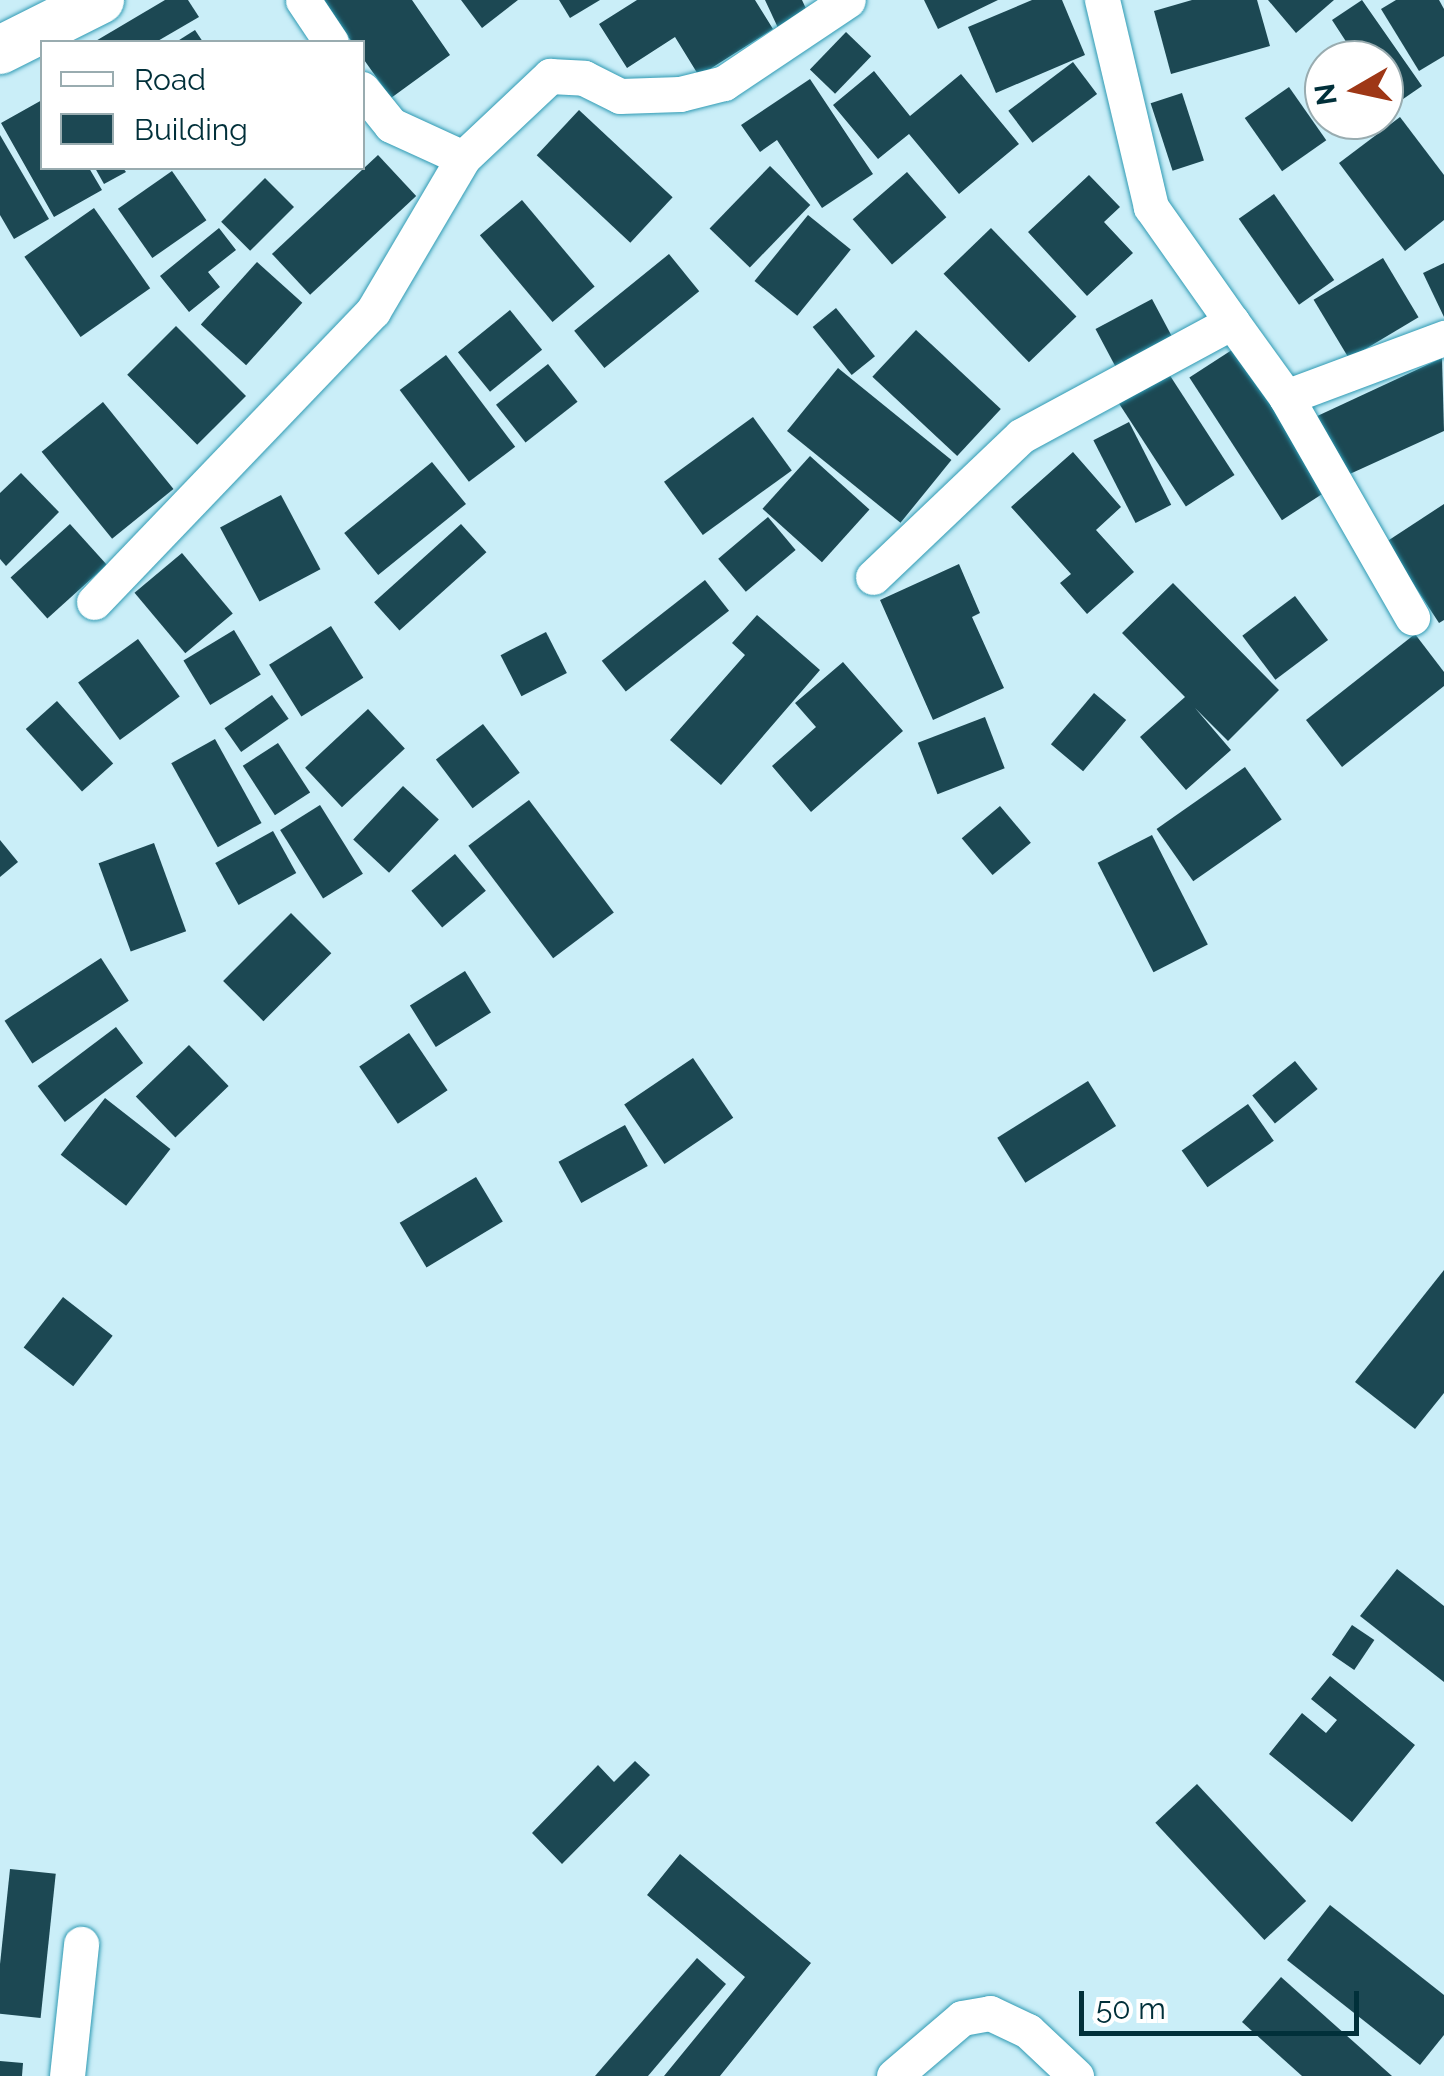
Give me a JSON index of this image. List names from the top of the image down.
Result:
{
  "legend": ["Road", "Building"],
  "scale_bar": "50 m",
  "north": "left"
}
